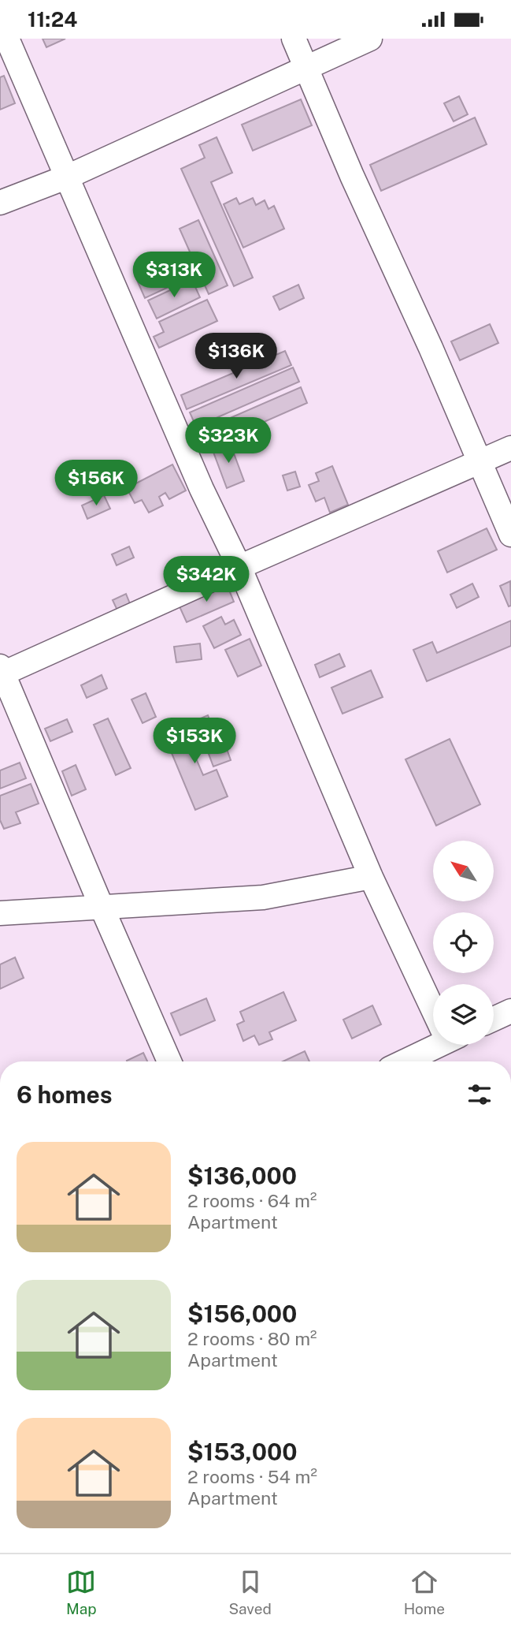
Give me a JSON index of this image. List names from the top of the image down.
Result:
{
  "north": "top left",
  "page": {
    "status": "11:24",
    "price": [
      "$313K",
      "$136K",
      "$323K",
      "$156K",
      "$342K",
      "$153K"
    ],
    "heading": "6 homes",
    "list": [
      {
        "name": "$136,000",
        "note": "2 rooms · 64 m² · Apartment"
      },
      {
        "name": "$156,000",
        "note": "2 rooms · 80 m² · Apartment"
      },
      {
        "name": "$153,000",
        "note": "2 rooms · 54 m² · Apartment"
      }
    ],
    "tabs": ["Map", "Saved", "Home"]
  }
}
